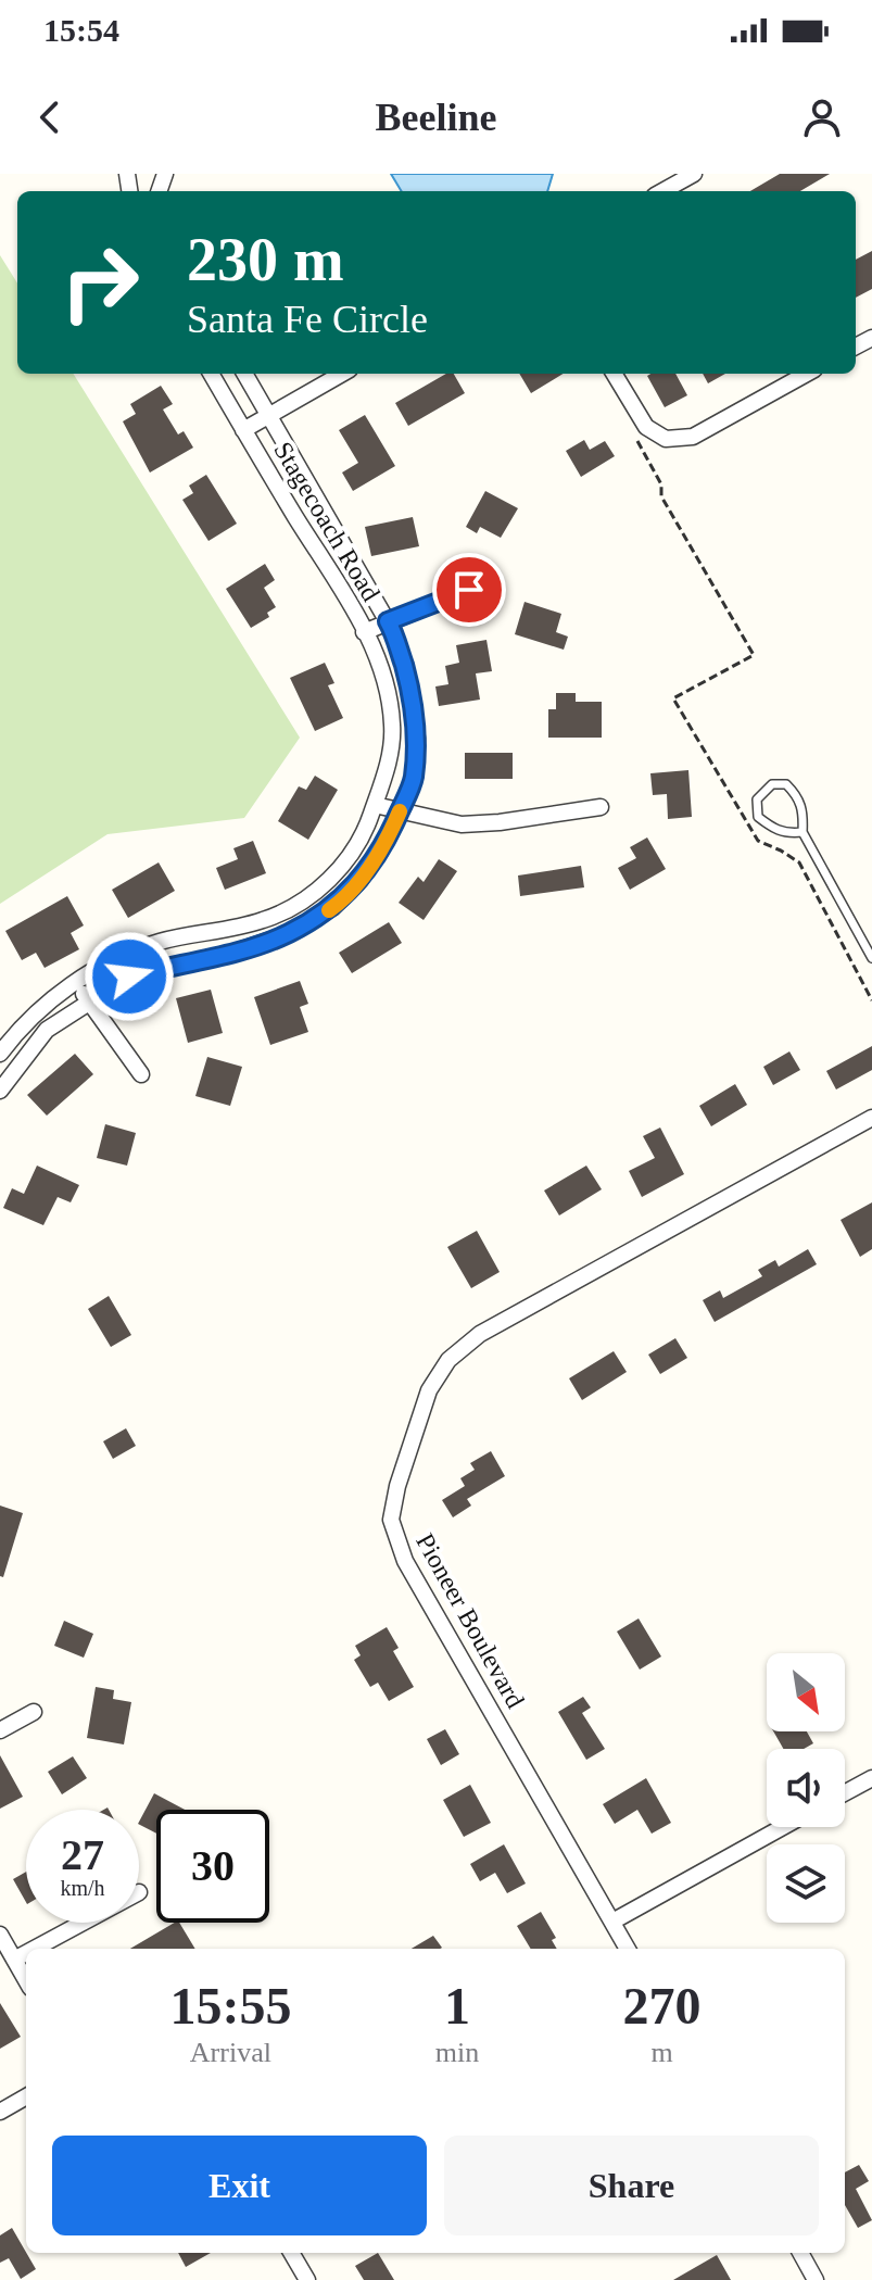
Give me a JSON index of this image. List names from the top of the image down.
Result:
{
  "streets": {
    "street": ["Stagecoach Road", "Pioneer Boulevard"]
  },
  "north": "bottom right",
  "page": {
    "status": "15:54",
    "header": "Beeline",
    "turn": ["230 m", "Santa Fe Circle"],
    "speed": "27 km/h",
    "limit": "30",
    "eta": [
      "15:55",
      "Arrival",
      "1",
      "min",
      "270",
      "m"
    ],
    "buttons": ["Exit", "Share"]
  }
}
